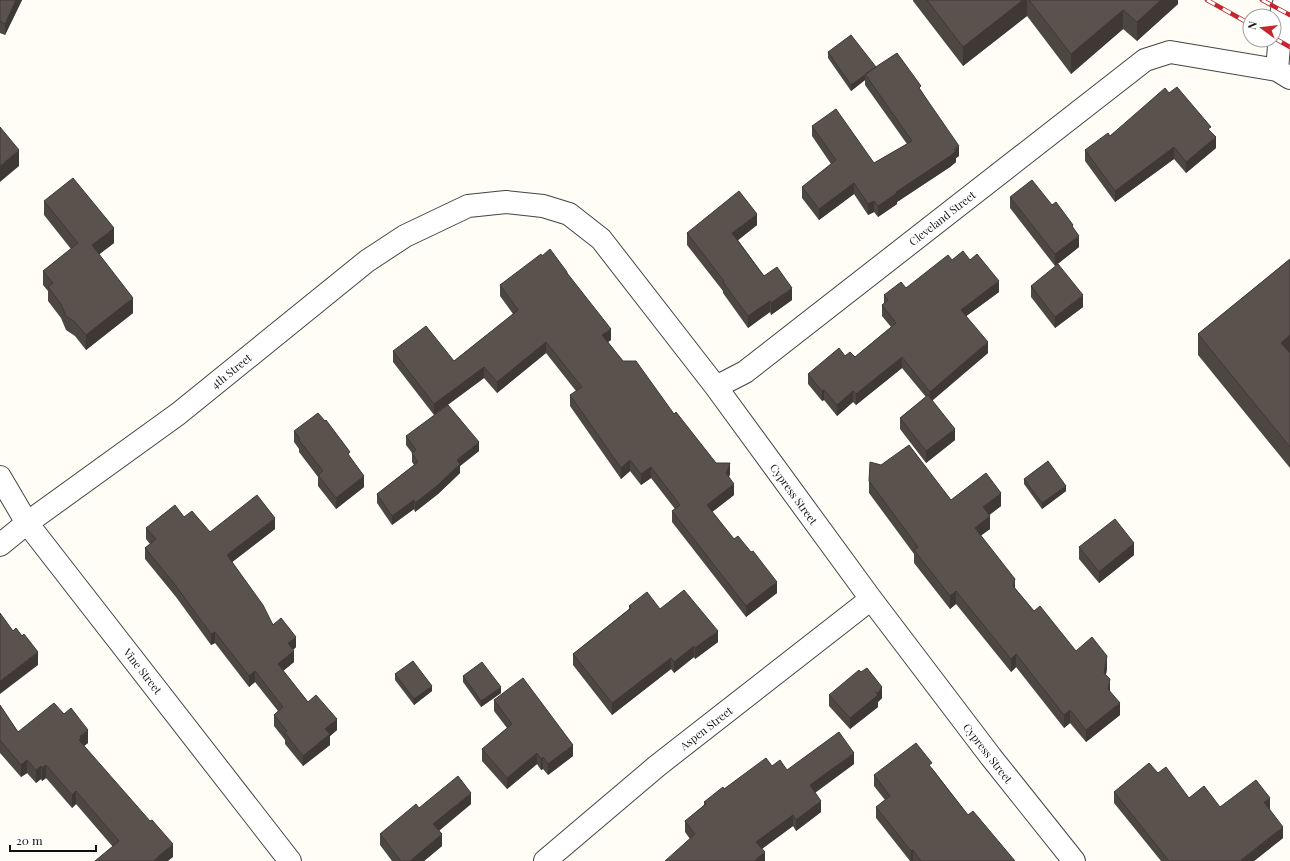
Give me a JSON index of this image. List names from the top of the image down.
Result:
{
  "streets": {
    "street": [
      "Cleveland Street",
      "4th Street",
      "Cypress Street",
      "Vine Street",
      "Aspen Street"
    ]
  },
  "crossings": [
    ["Cleveland Street", "Cypress Street"],
    ["4th Street", "Cypress Street"],
    ["4th Street", "Vine Street"],
    ["Cypress Street", "Aspen Street"]
  ],
  "scale_bar": "20 m",
  "north": "left"
}
